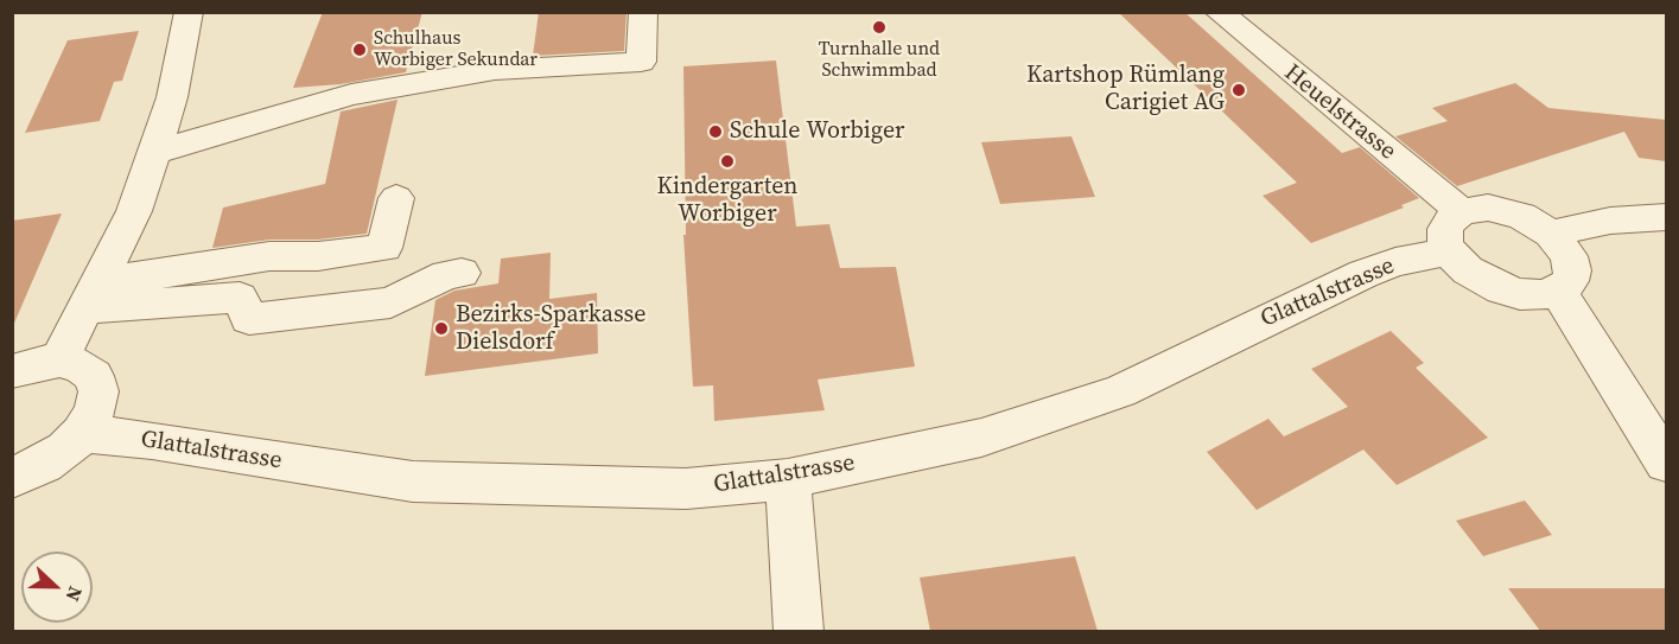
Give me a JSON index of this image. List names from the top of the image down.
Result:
{
  "streets": {
    "street": ["Heuelstrasse", "Glattalstrasse"]
  },
  "crossings": [
    ["Heuelstrasse", "Glattalstrasse"]
  ],
  "places": [
    "Turnhalle und Schwimmbad",
    "Schulhaus Worbiger Sekundar",
    "Kartshop Rümlang Carigiet AG",
    "Schule Worbiger",
    "Kindergarten Worbiger",
    "Bezirks-Sparkasse Dielsdorf"
  ],
  "north": "right"
}
